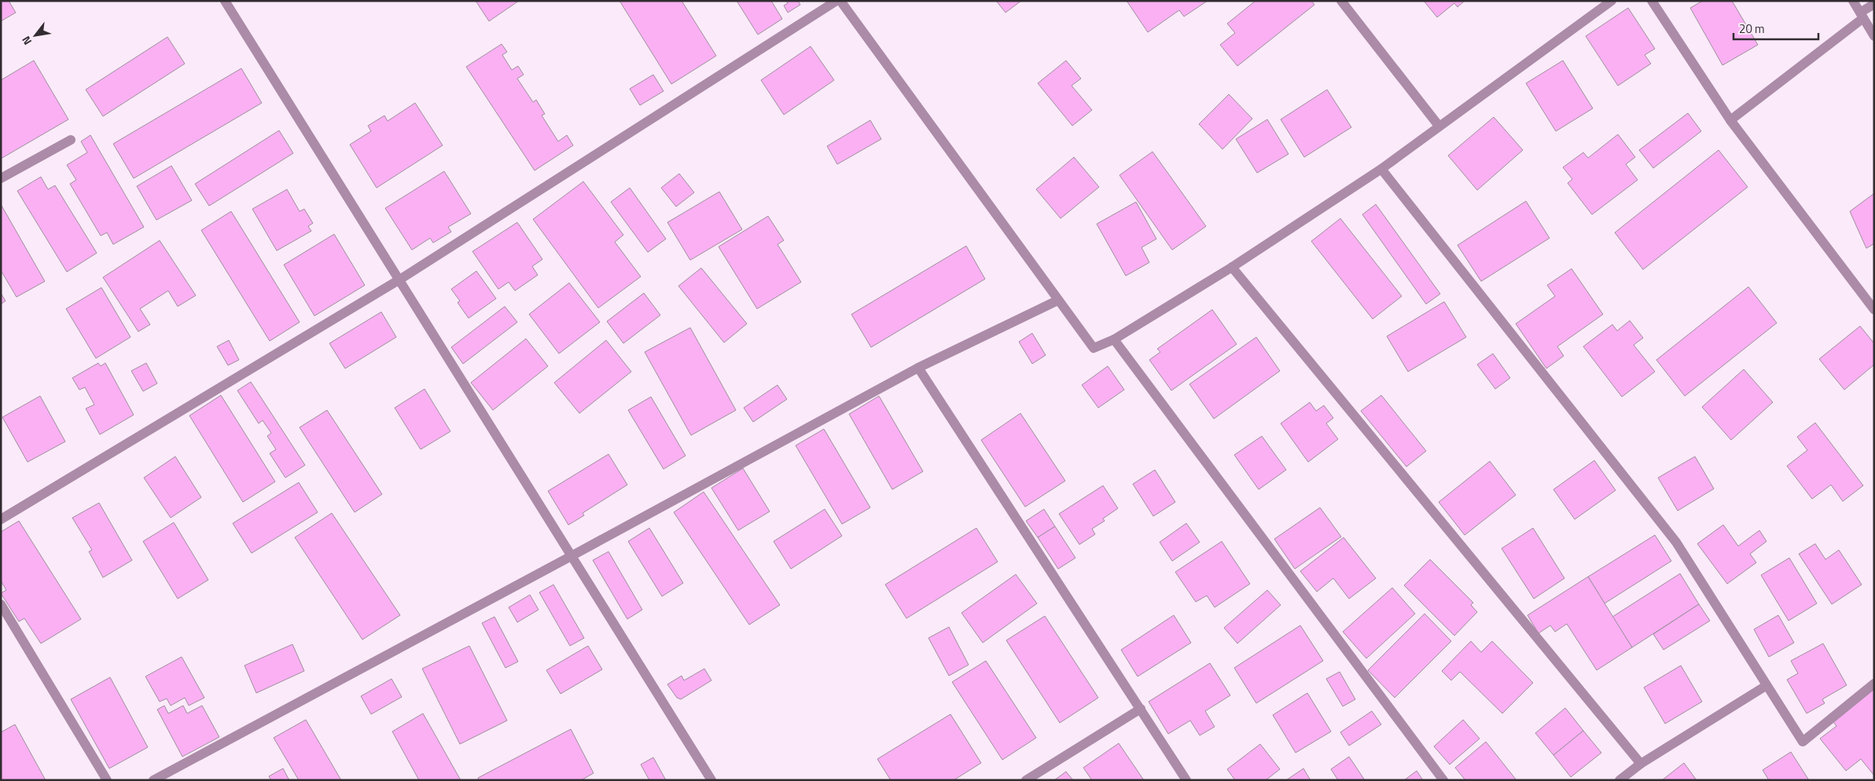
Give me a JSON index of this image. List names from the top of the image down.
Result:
{
  "scale_bar": "20 m",
  "north": "bottom left"
}
